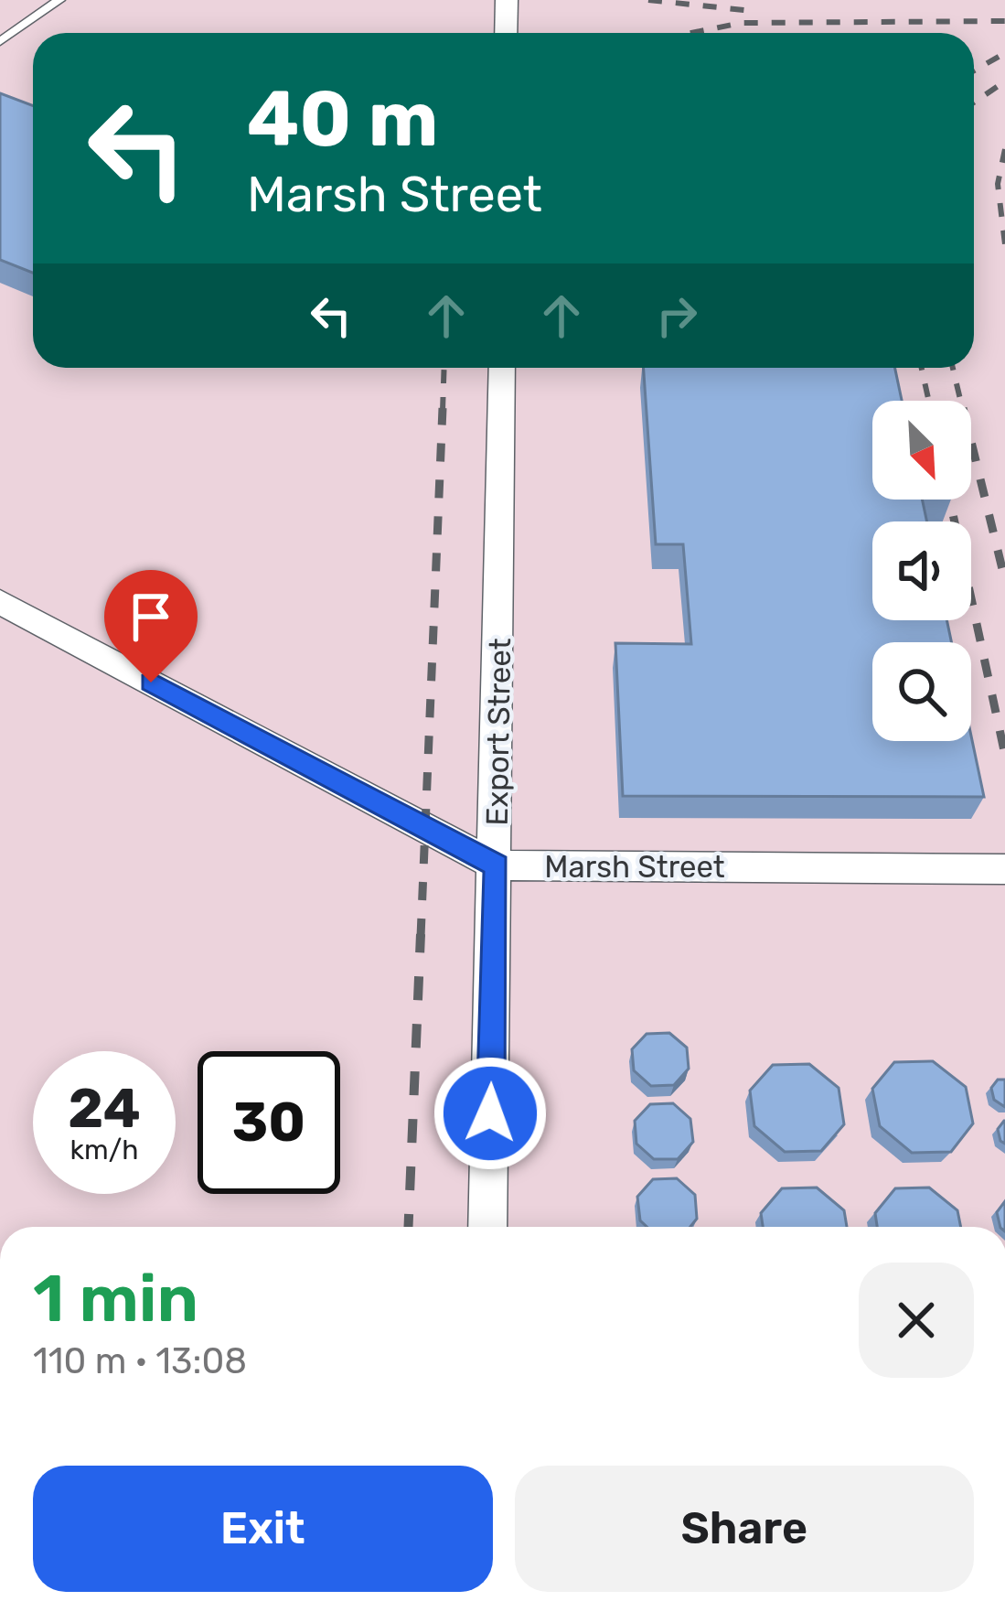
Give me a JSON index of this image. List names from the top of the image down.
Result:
{
  "streets": {
    "street": ["Export Street", "Marsh Street"]
  },
  "crossings": [
    ["Export Street", "Marsh Street"]
  ],
  "north": "bottom right",
  "page": {
    "turn": ["40 m", "Marsh Street"],
    "speed": "24 km/h",
    "limit": "30",
    "heading": ["1 min", "110 m · 13:08"],
    "buttons": ["Exit", "Share"]
  }
}
